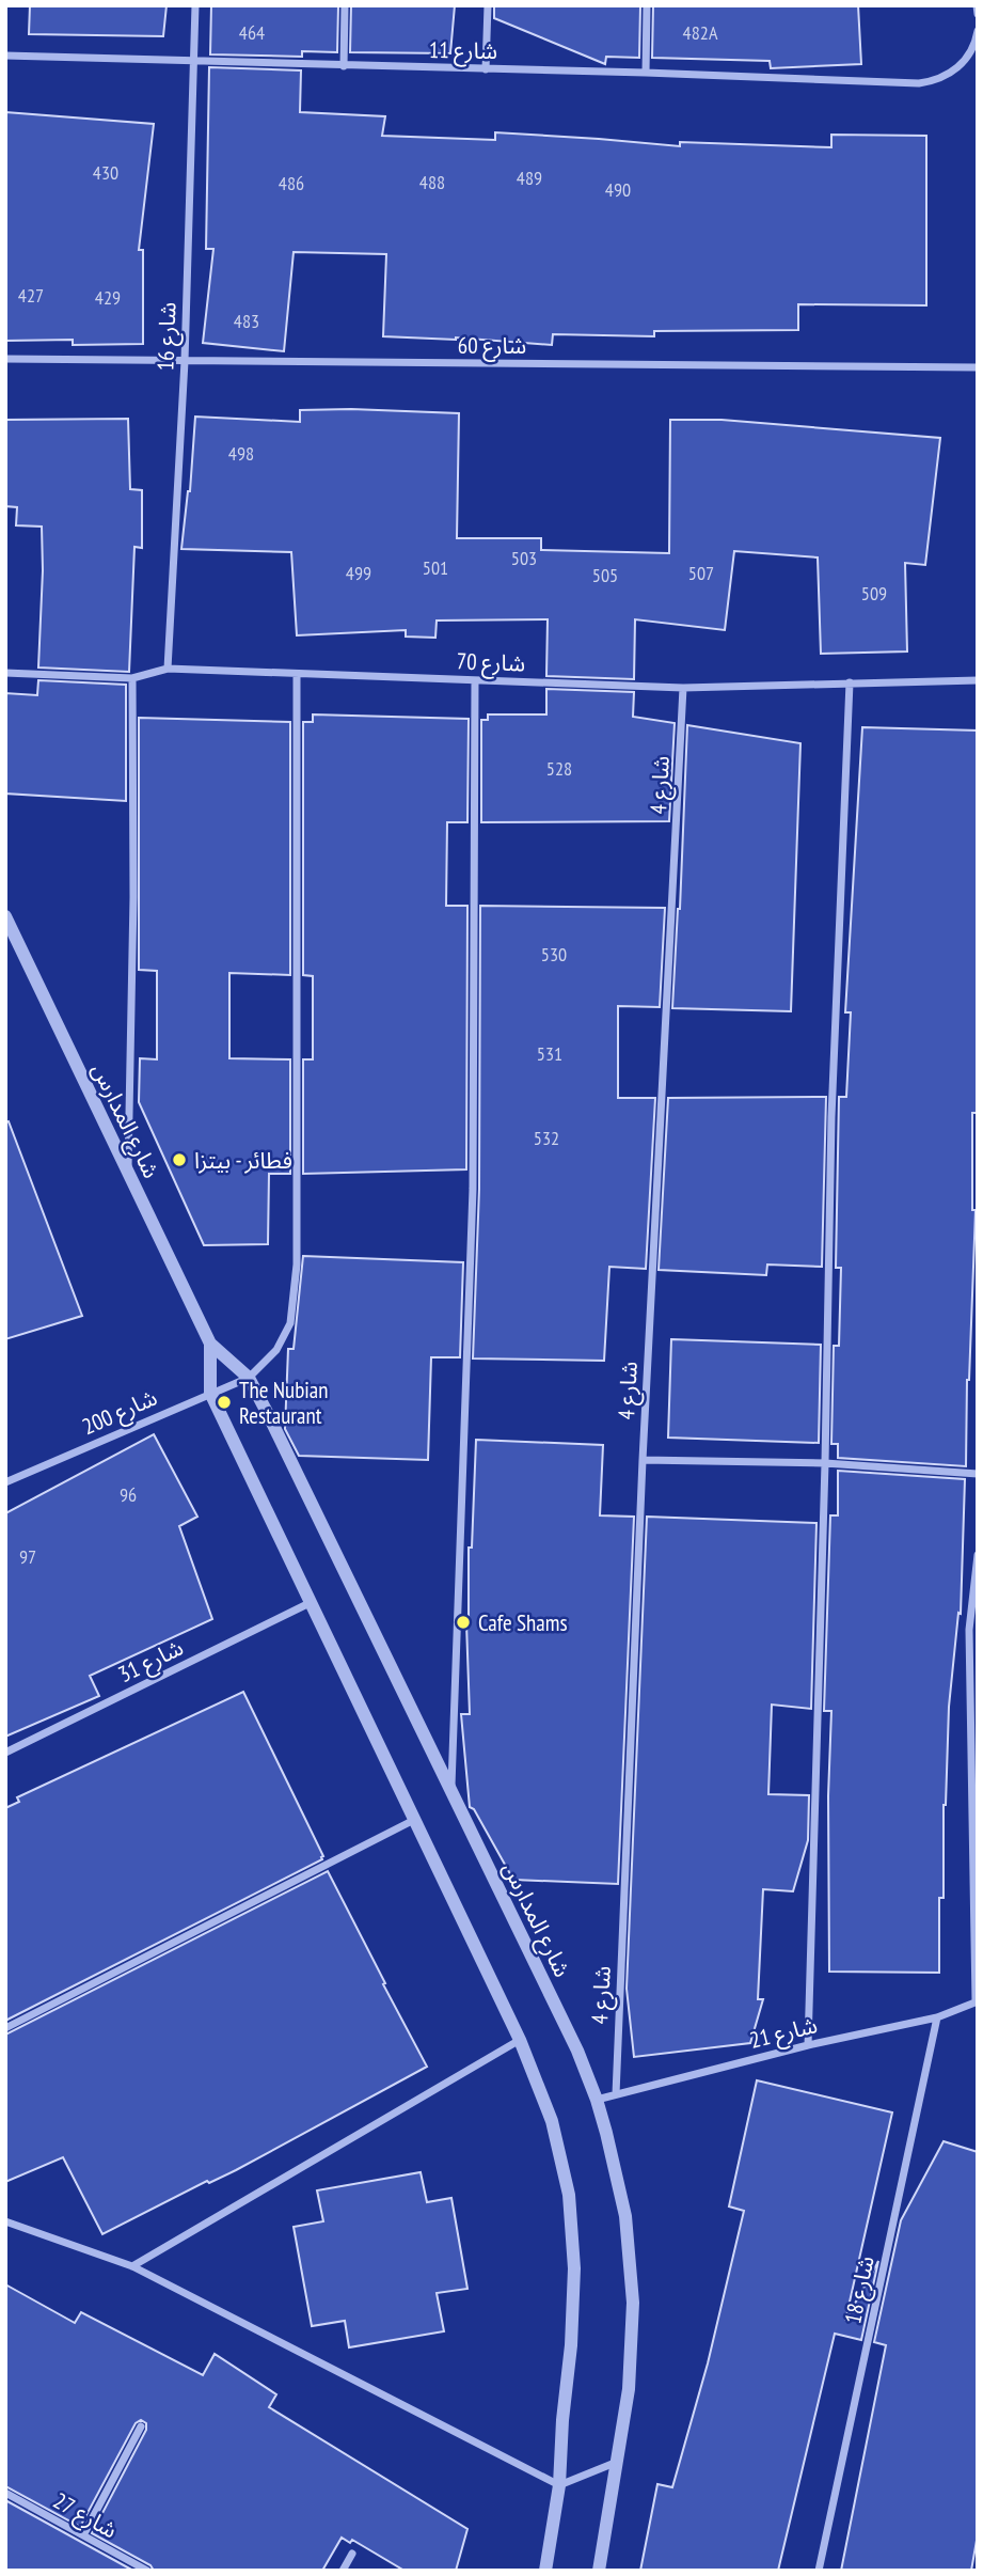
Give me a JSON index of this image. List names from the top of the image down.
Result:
{
  "streets": {
    "street": [
      "شارع 11",
      "شارع 16",
      "شارع 60",
      "شارع 70",
      "شارع 4",
      "شارع المدارس",
      "شارع 200",
      "شارع 31",
      "شارع 21",
      "شارع 18",
      "شارع 27"
    ]
  },
  "crossings": [
    ["شارع 11", "شارع 16"],
    ["شارع 16", "شارع 60"],
    ["شارع 16", "شارع 70"],
    ["شارع 70", "شارع 4"],
    ["شارع 4", "شارع 21"],
    ["شارع المدارس", "شارع 200"],
    ["شارع المدارس", "شارع 31"],
    ["شارع المدارس", "شارع 21"],
    ["شارع 21", "شارع 18"]
  ],
  "places": ["فطائر - بيتزا", "The Nubian Restaurant", "Cafe Shams"],
  "house_numbers": [
    "464",
    "482A",
    "430",
    "489",
    "488",
    "486",
    "490",
    "427",
    "429",
    "483",
    "498",
    "503",
    "501",
    "499",
    "507",
    "505",
    "509",
    "528",
    "530",
    "531",
    "532",
    "96",
    "97"
  ]
}
